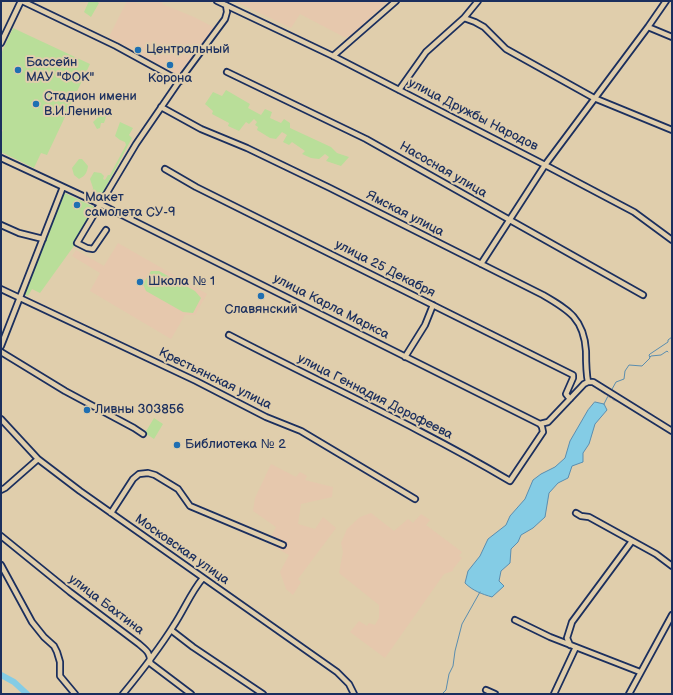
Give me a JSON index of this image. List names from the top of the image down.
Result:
{
  "streets": {
    "street": [
      "улица Дружбы Народов",
      "Насосная улица",
      "Ямская улица",
      "улица 25 Декабря",
      "улица Карла Маркса",
      "Крестьянская улица",
      "улица Геннадия Дорофеева",
      "Московская улица",
      "улица Бахтина"
    ]
  },
  "crossings": [
    ["улица Карла Маркса", "улица Геннадия Дорофеева"]
  ],
  "places": [
    "Центральный",
    "Корона",
    "Бассейн МАУ \"ФОК\"",
    "Стадион имени В.И.Ленина",
    "Макет самолета СУ-9",
    "Школа № 1",
    "Славянский",
    "Ливны 303856",
    "Библиотека № 2"
  ]
}
